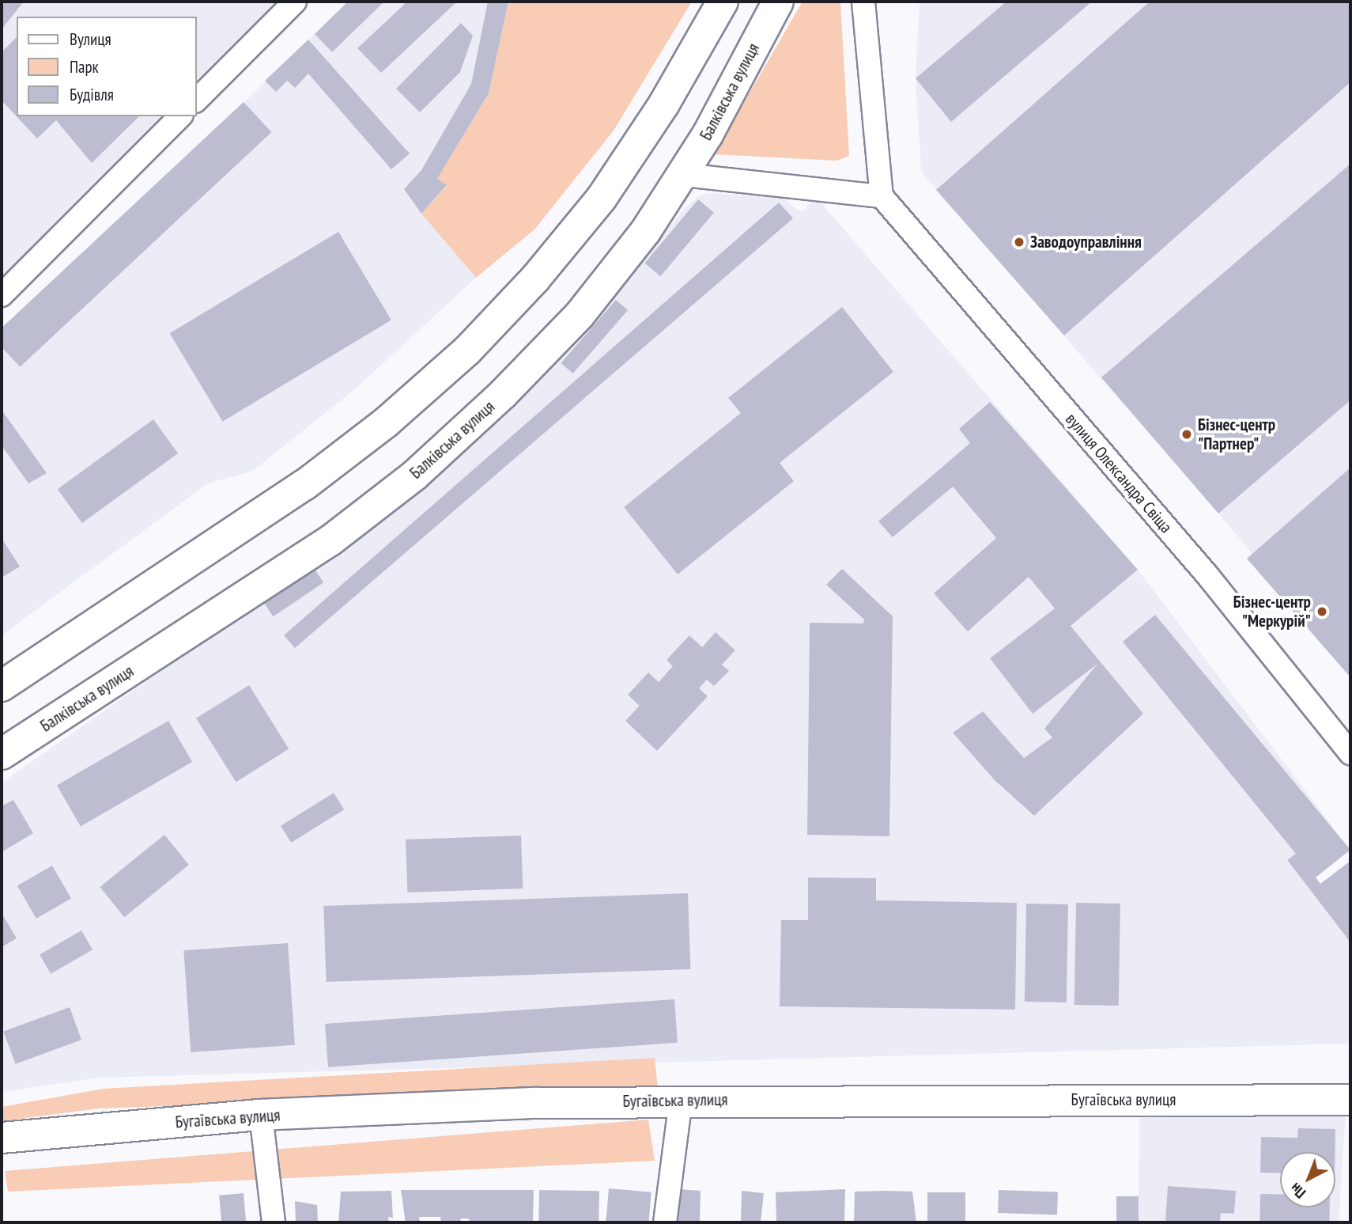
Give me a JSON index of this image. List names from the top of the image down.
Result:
{
  "streets": {
    "main road": ["Балківська вулиця", "Бугаївська вулиця"],
    "street": ["вулиця Олександра Свіща"]
  },
  "places": ["Заводоуправління", "Бізнес-центр \"Партнер\"", "Бізнес-центр \"Меркурій\""],
  "legend": ["Вулиця", "Парк", "Будівля"],
  "north": "bottom left"
}
